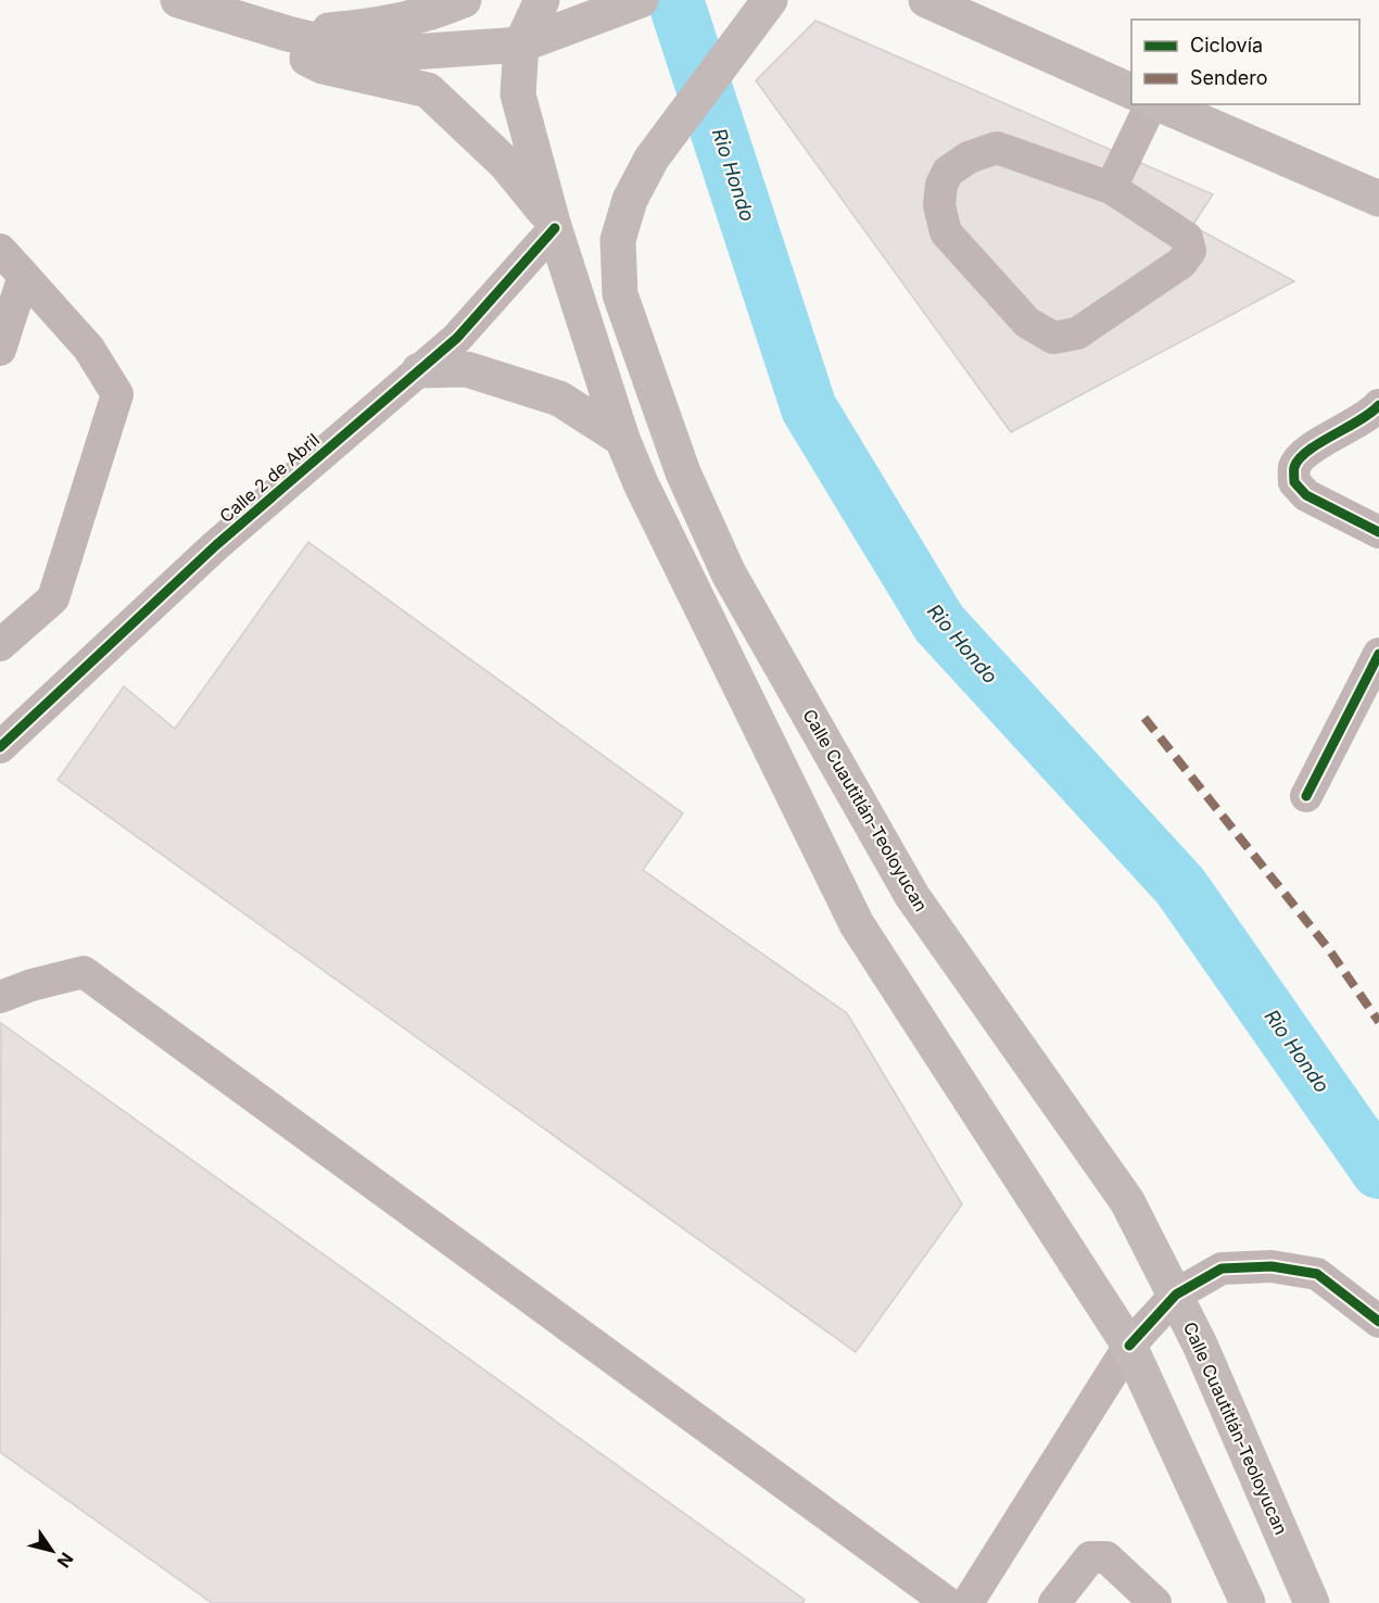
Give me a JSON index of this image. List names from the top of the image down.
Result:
{
  "streets": {
    "main road": ["Calle Cuautitlán-Teoloyucan"],
    "street": ["Calle 2 de Abril"]
  },
  "water": ["Rio Hondo"],
  "legend": ["Ciclovía", "Sendero"],
  "north": "bottom right"
}
